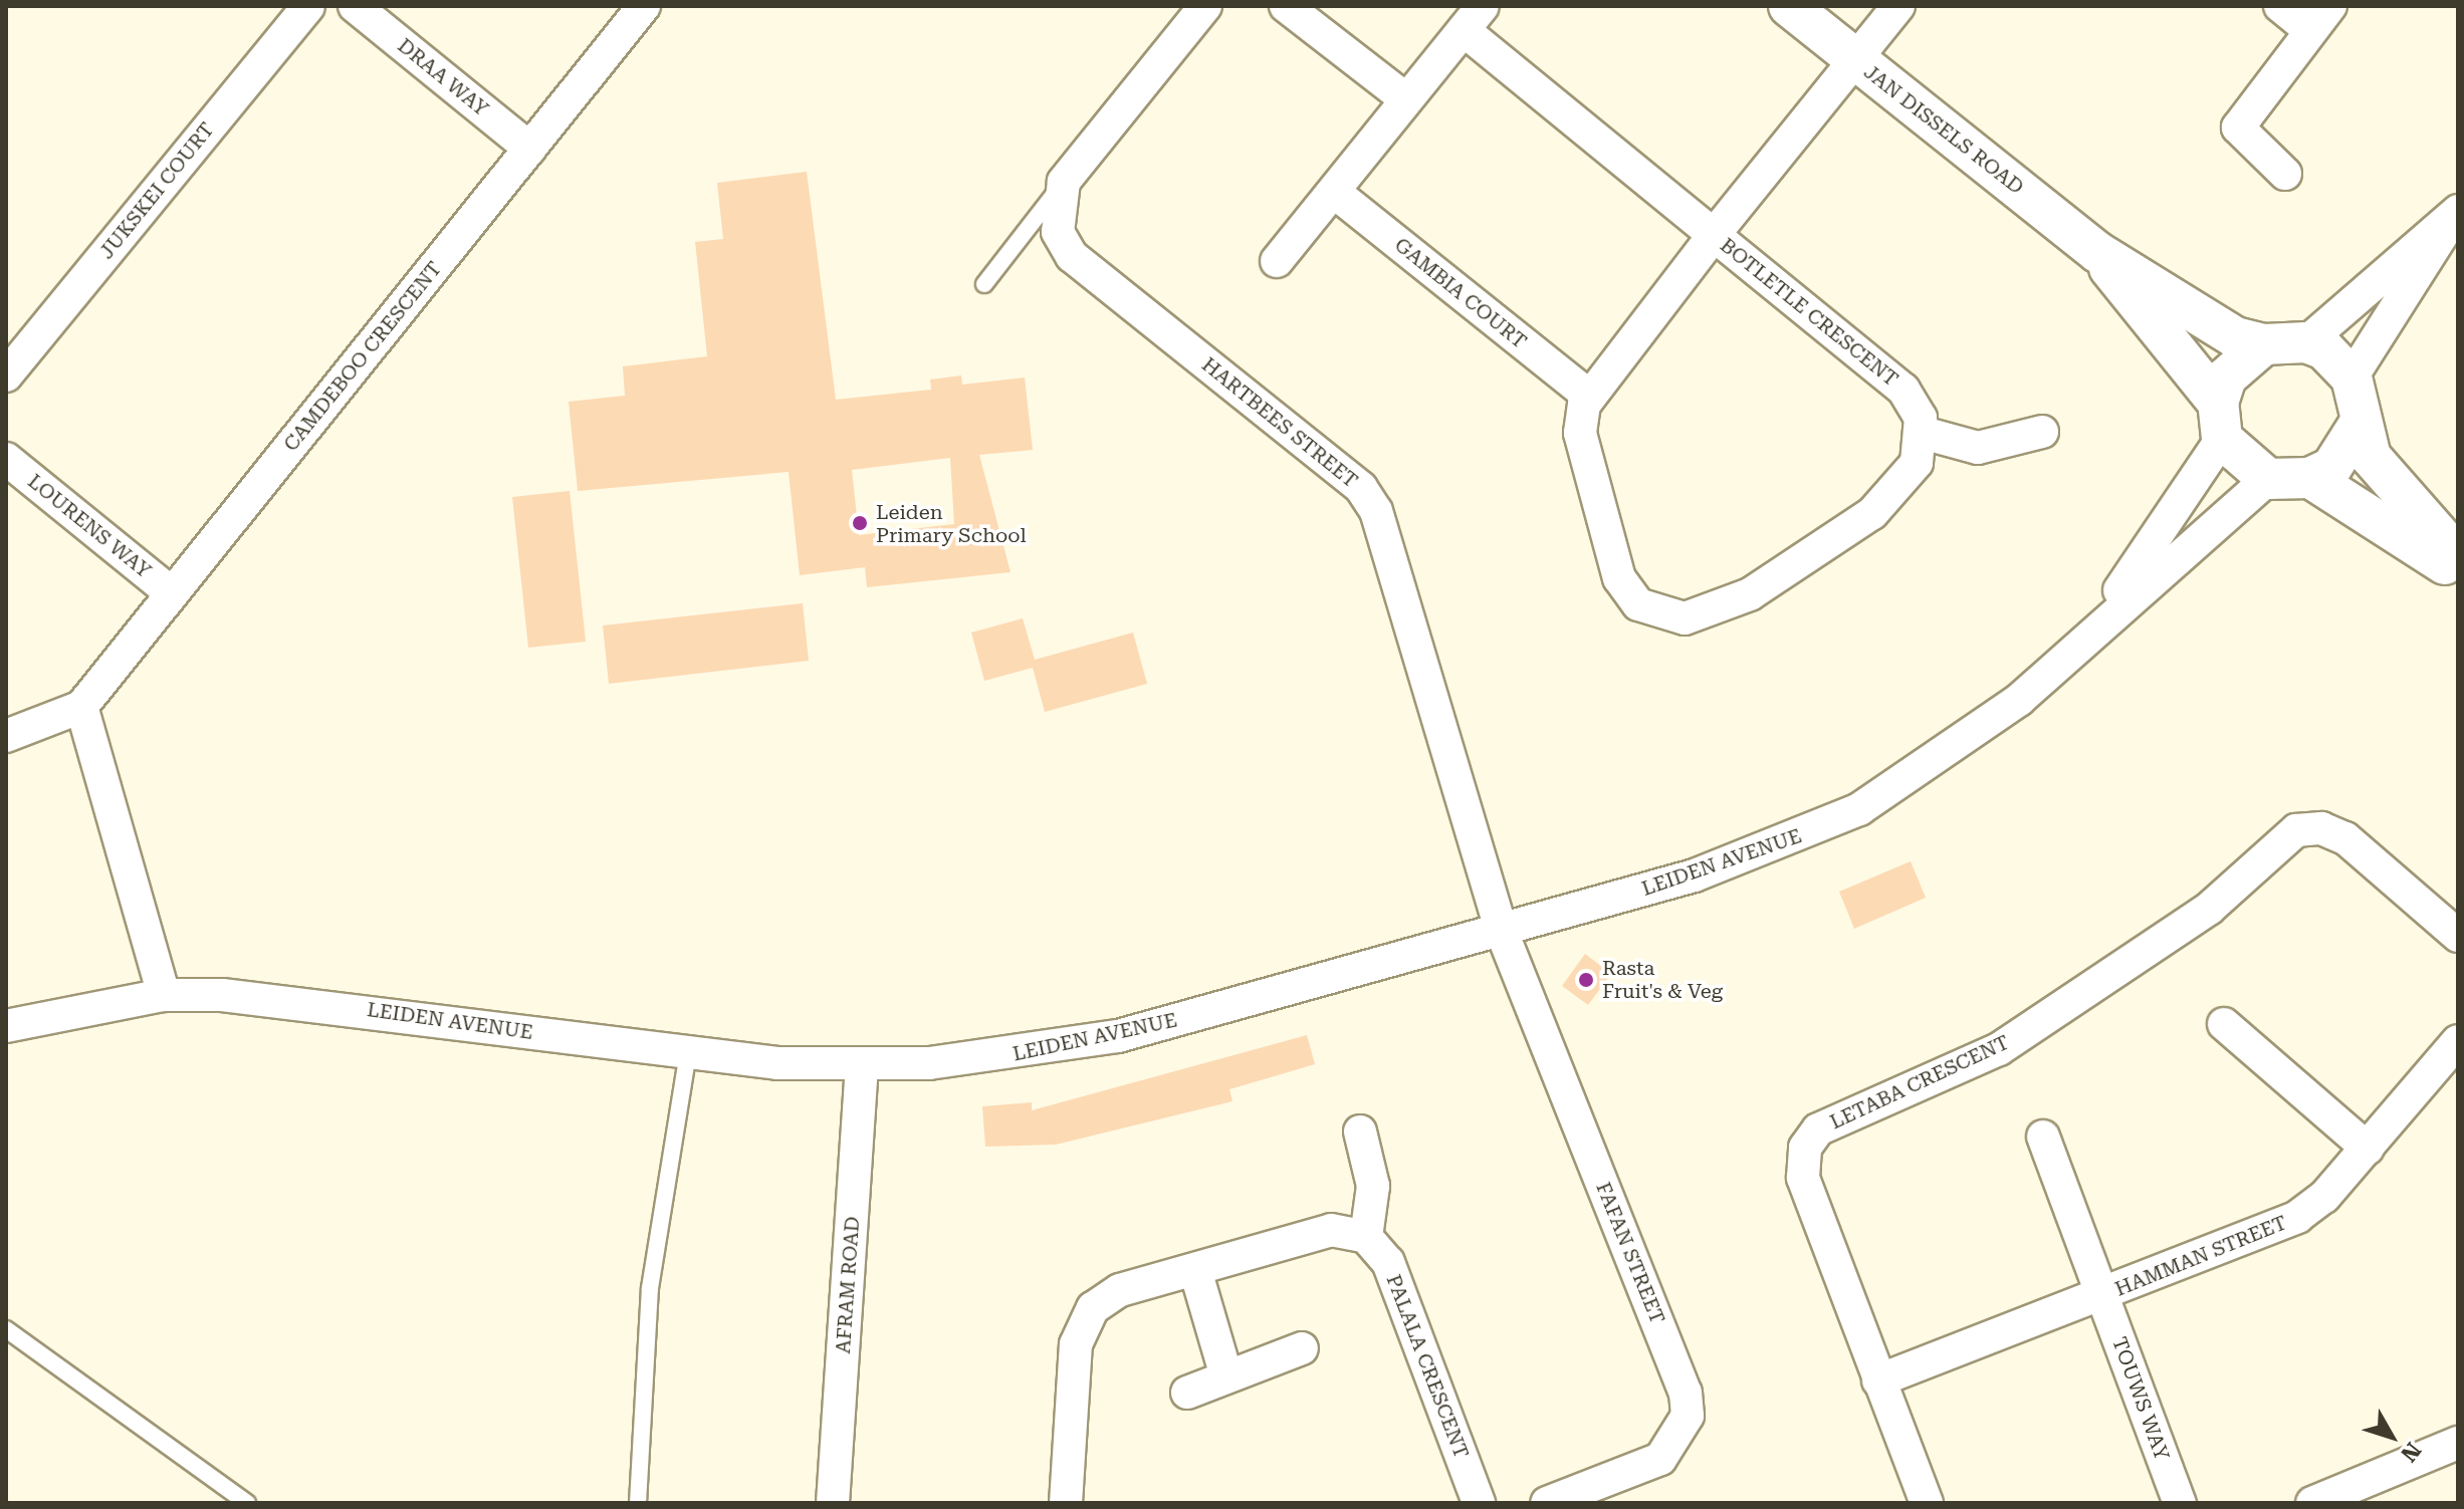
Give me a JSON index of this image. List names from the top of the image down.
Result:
{
  "streets": {
    "street": [
      "DRAA WAY",
      "JAN DISSELS ROAD",
      "JUKSKEI COURT",
      "GAMBIA COURT",
      "BOTLETLE CRESCENT",
      "CAMDEBOO CRESCENT",
      "HARTBEES STREET",
      "LOURENS WAY",
      "LEIDEN AVENUE",
      "LETABA CRESCENT",
      "FAFAN STREET",
      "HAMMAN STREET",
      "AFRAM ROAD",
      "PALALA CRESCENT",
      "TOUWS WAY"
    ]
  },
  "crossings": [
    ["DRAA WAY", "CAMDEBOO CRESCENT"],
    ["JAN DISSELS ROAD", "BOTLETLE CRESCENT"],
    ["JAN DISSELS ROAD", "LEIDEN AVENUE"],
    ["GAMBIA COURT", "BOTLETLE CRESCENT"],
    ["CAMDEBOO CRESCENT", "LOURENS WAY"],
    ["HARTBEES STREET", "LEIDEN AVENUE"],
    ["HARTBEES STREET", "FAFAN STREET"],
    ["LEIDEN AVENUE", "FAFAN STREET"],
    ["LEIDEN AVENUE", "AFRAM ROAD"],
    ["LETABA CRESCENT", "HAMMAN STREET"],
    ["HAMMAN STREET", "TOUWS WAY"]
  ],
  "places": ["Leiden Primary School", "Rasta Fruit's & Veg"],
  "north": "bottom right"
}
